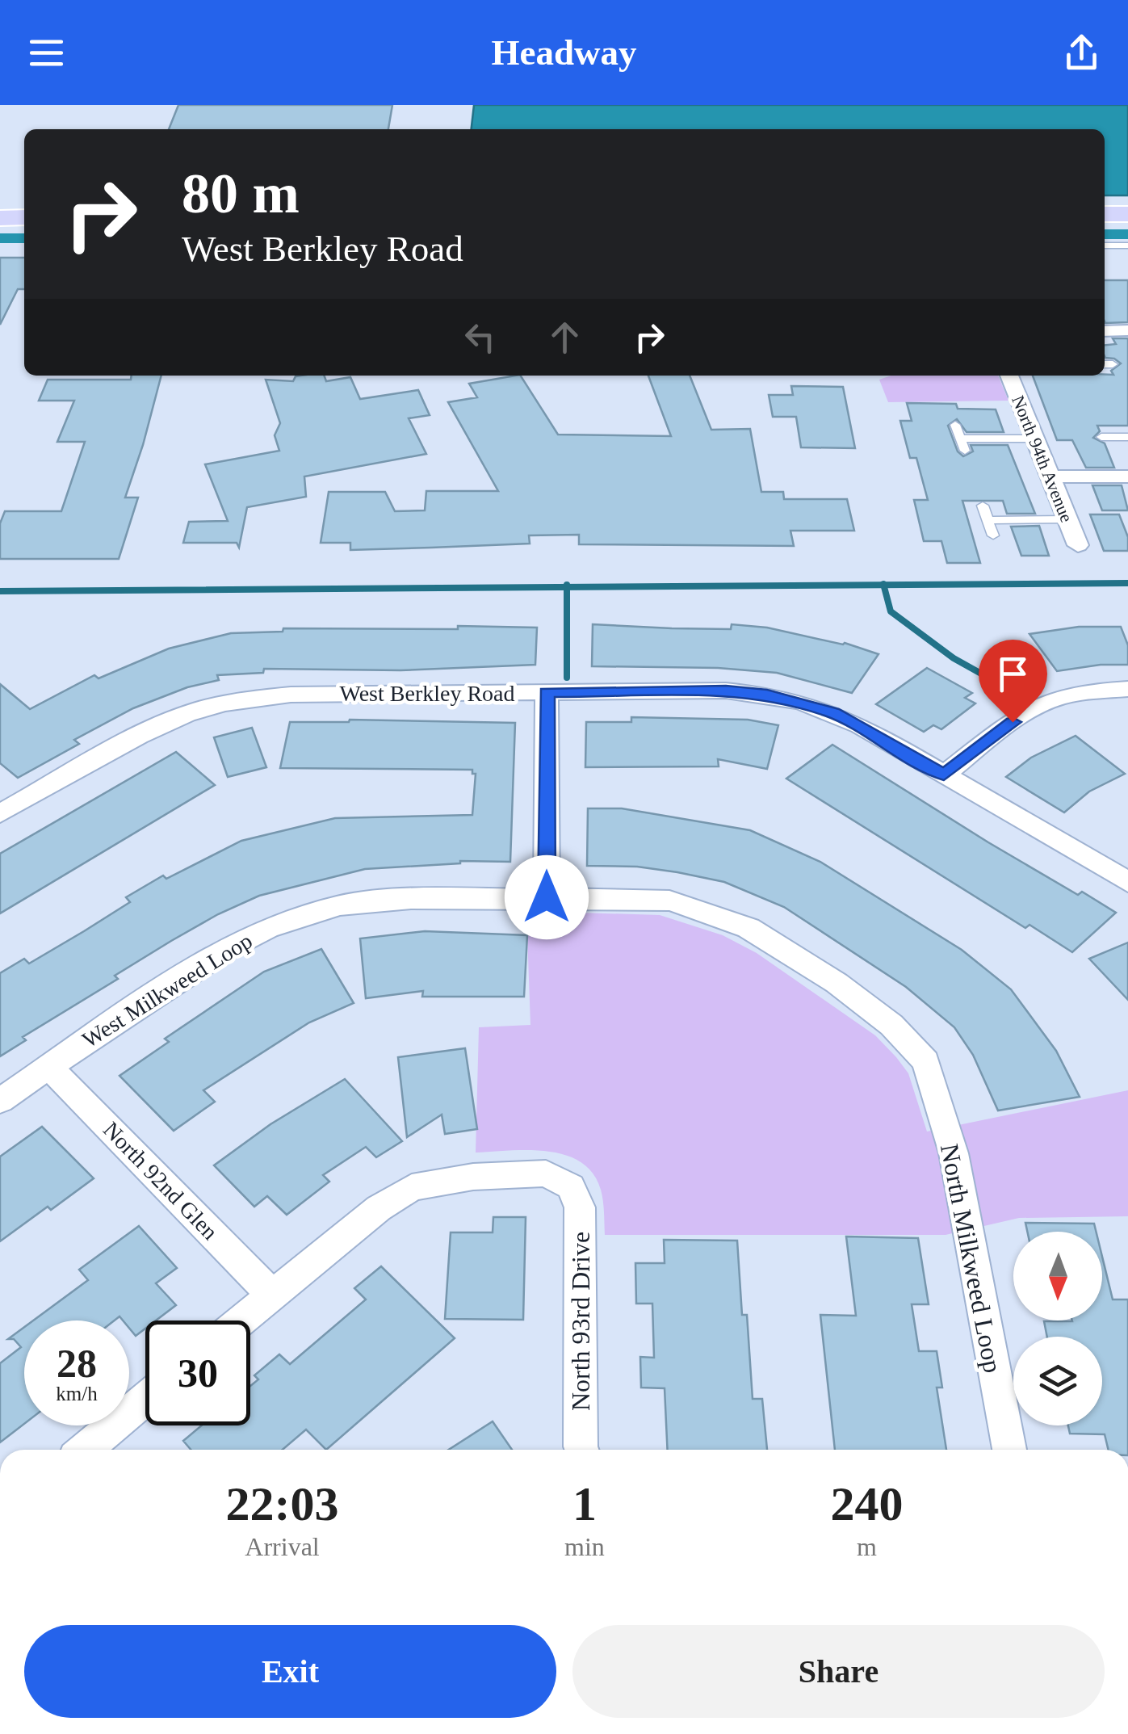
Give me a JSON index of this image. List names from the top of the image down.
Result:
{
  "streets": {
    "street": [
      "North 94th Avenue",
      "West Berkley Road",
      "West Milkweed Loop",
      "North 92nd Glen",
      "North Milkweed Loop",
      "North 93rd Drive"
    ]
  },
  "crossings": [
    ["West Milkweed Loop", "North 92nd Glen"],
    ["West Milkweed Loop", "North Milkweed Loop"],
    ["North 92nd Glen", "North 93rd Drive"]
  ],
  "north": "bottom",
  "page": {
    "header": "Headway",
    "turn": ["80 m", "West Berkley Road"],
    "speed": "28 km/h",
    "limit": "30",
    "eta": [
      "22:03",
      "Arrival",
      "1",
      "min",
      "240",
      "m"
    ],
    "buttons": ["Exit", "Share"]
  }
}
